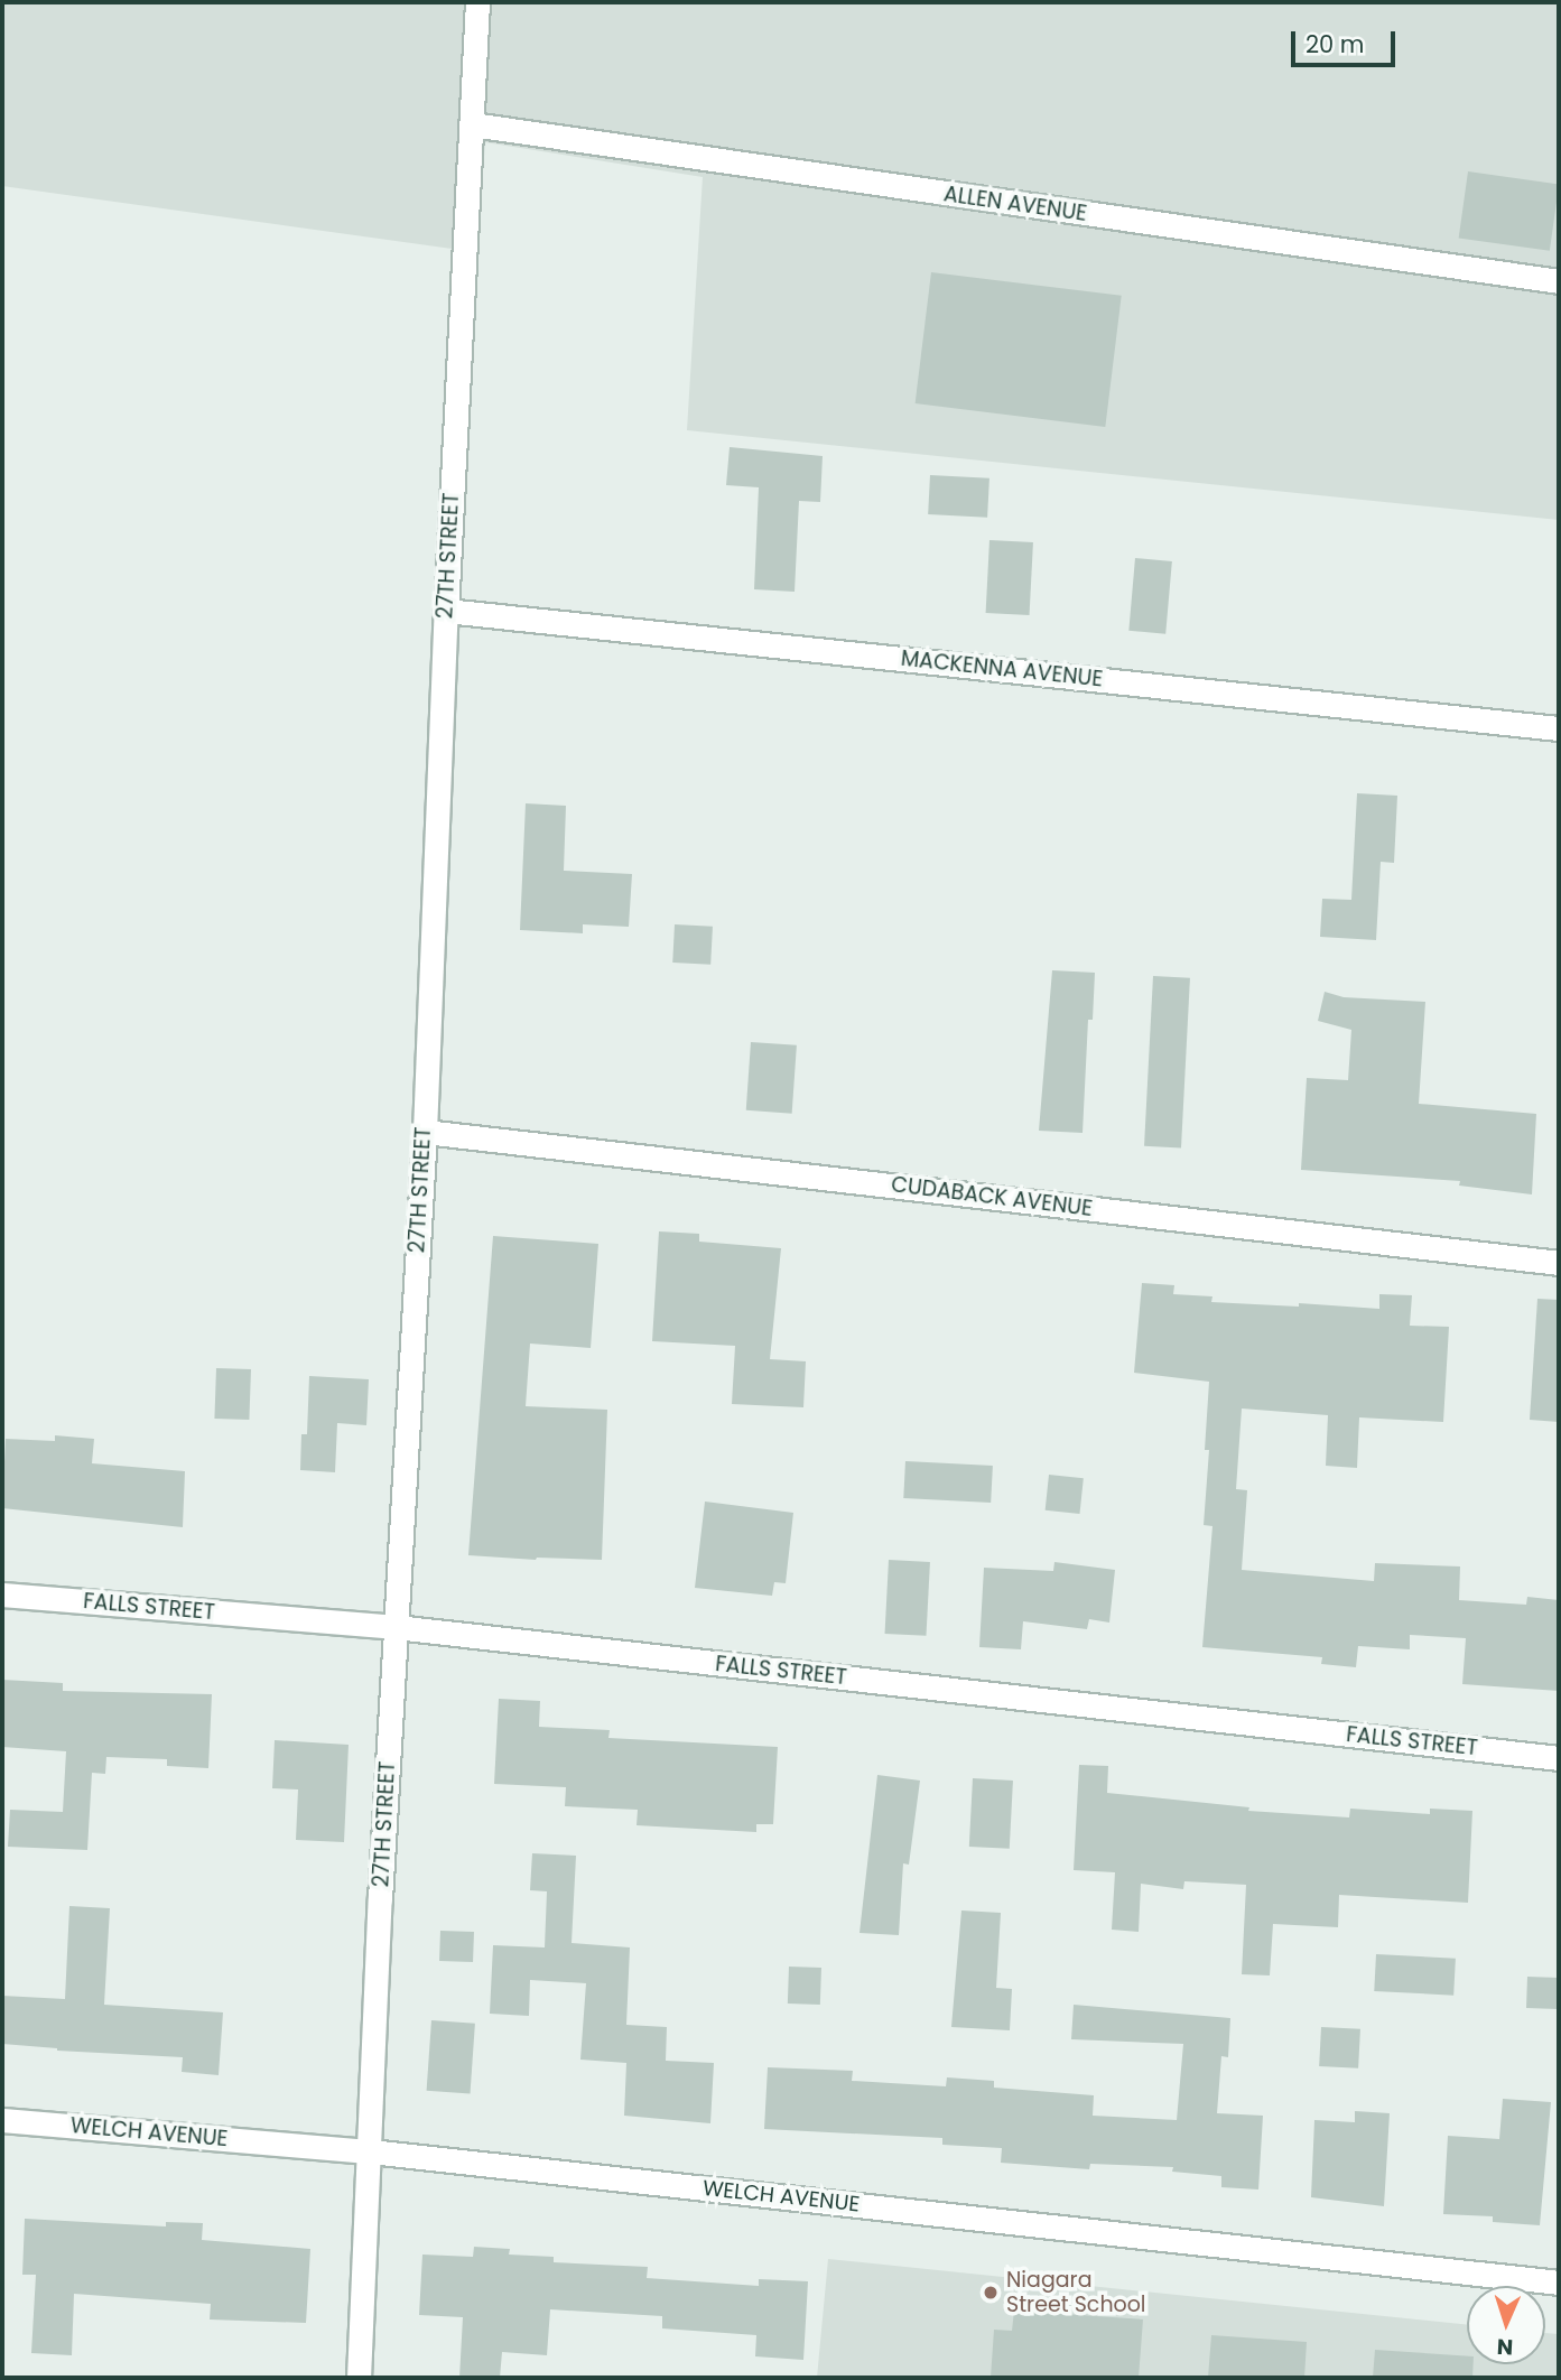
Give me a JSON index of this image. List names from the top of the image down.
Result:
{
  "streets": {
    "street": [
      "ALLEN AVENUE",
      "27TH STREET",
      "MACKENNA AVENUE",
      "CUDABACK AVENUE",
      "FALLS STREET",
      "WELCH AVENUE"
    ]
  },
  "crossings": [
    ["ALLEN AVENUE", "27TH STREET"],
    ["27TH STREET", "MACKENNA AVENUE"],
    ["27TH STREET", "CUDABACK AVENUE"],
    ["27TH STREET", "FALLS STREET"],
    ["27TH STREET", "WELCH AVENUE"]
  ],
  "places": ["Niagara Street School"],
  "scale_bar": "20 m",
  "north": "bottom"
}
